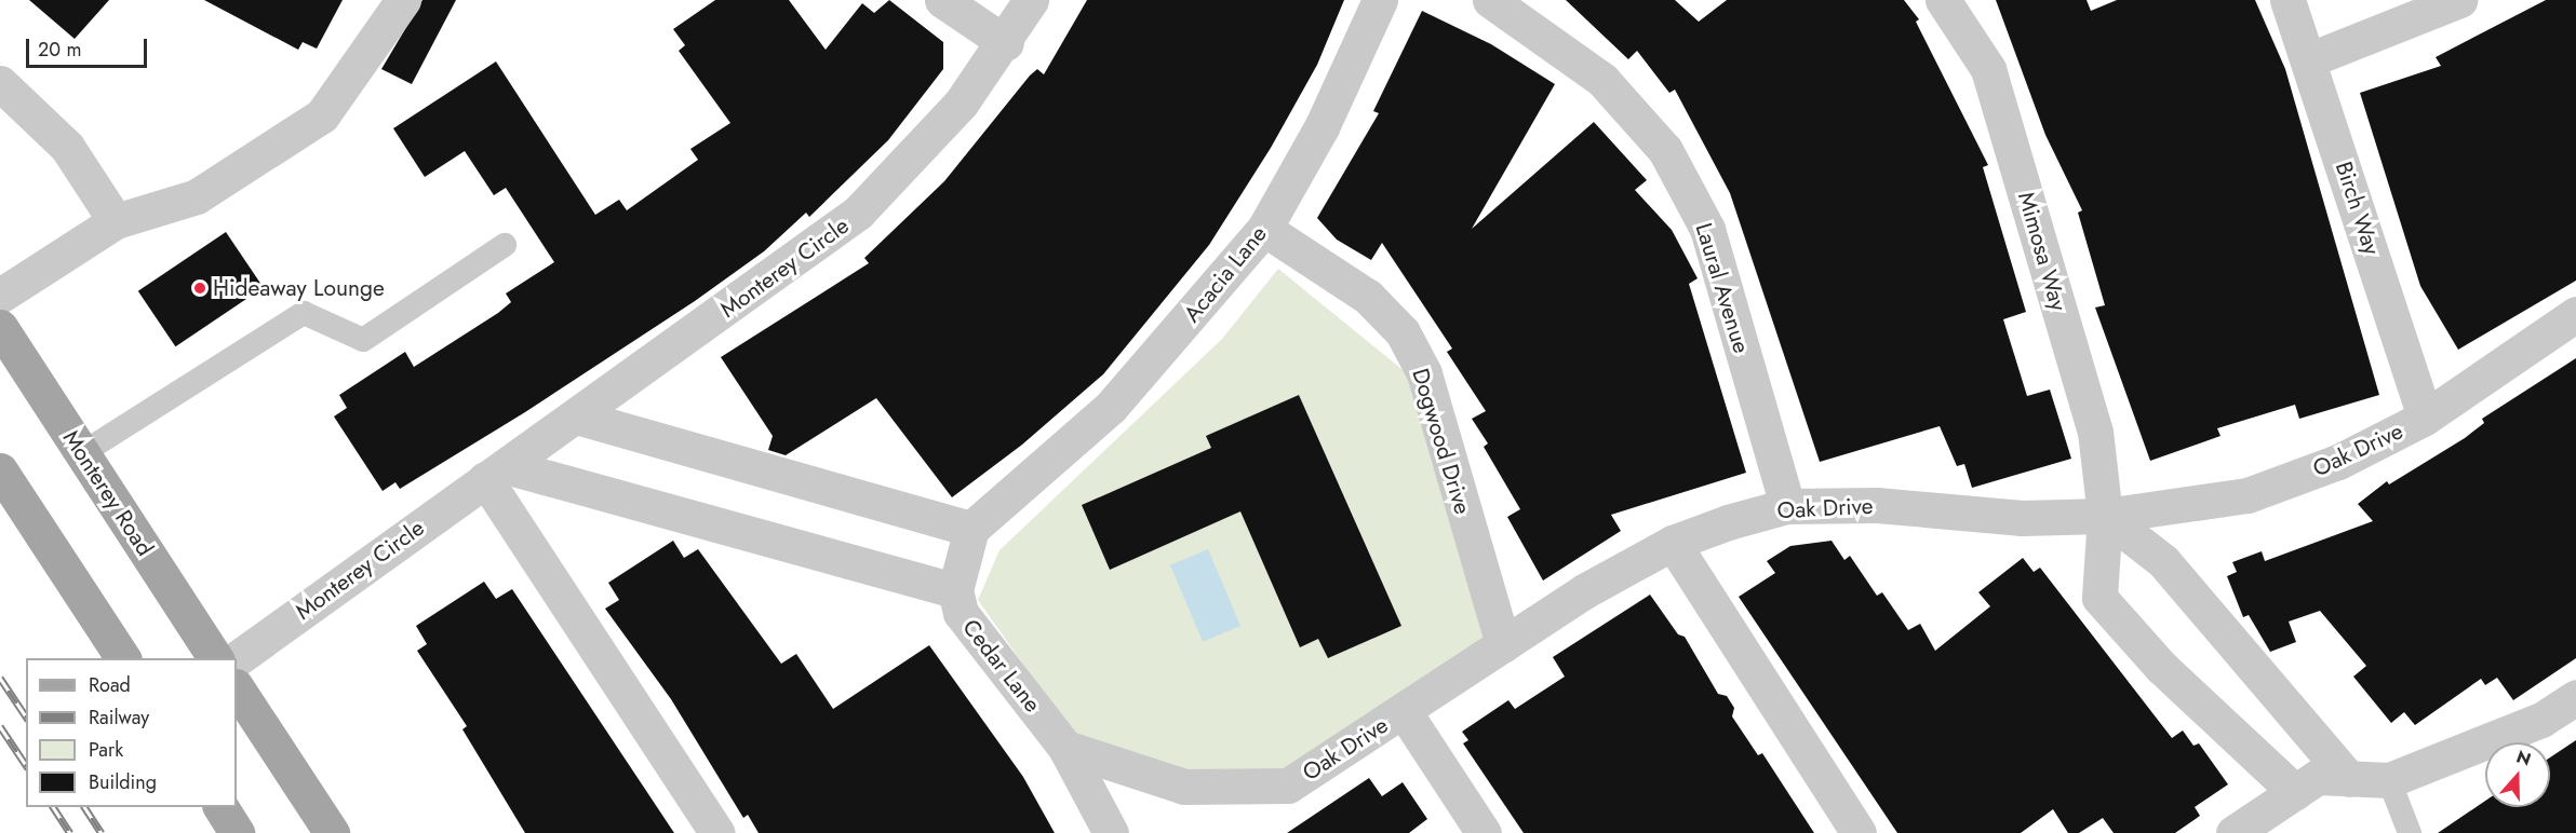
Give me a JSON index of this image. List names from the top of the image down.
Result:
{
  "streets": {
    "main road": ["Monterey Road"],
    "street": [
      "Birch Way",
      "Mimosa Way",
      "Monterey Circle",
      "Acacia Lane",
      "Laural Avenue",
      "Dogwood Drive",
      "Oak Drive",
      "Cedar Lane"
    ]
  },
  "crossings": [
    ["Birch Way", "Oak Drive"],
    ["Mimosa Way", "Oak Drive"],
    ["Acacia Lane", "Dogwood Drive"],
    ["Acacia Lane", "Cedar Lane"],
    ["Laural Avenue", "Oak Drive"],
    ["Dogwood Drive", "Oak Drive"],
    ["Oak Drive", "Cedar Lane"]
  ],
  "places": ["Hideaway Lounge"],
  "legend": [
    "Road",
    "Railway",
    "Park",
    "Building"
  ],
  "scale_bar": "20 m",
  "north": "top"
}
